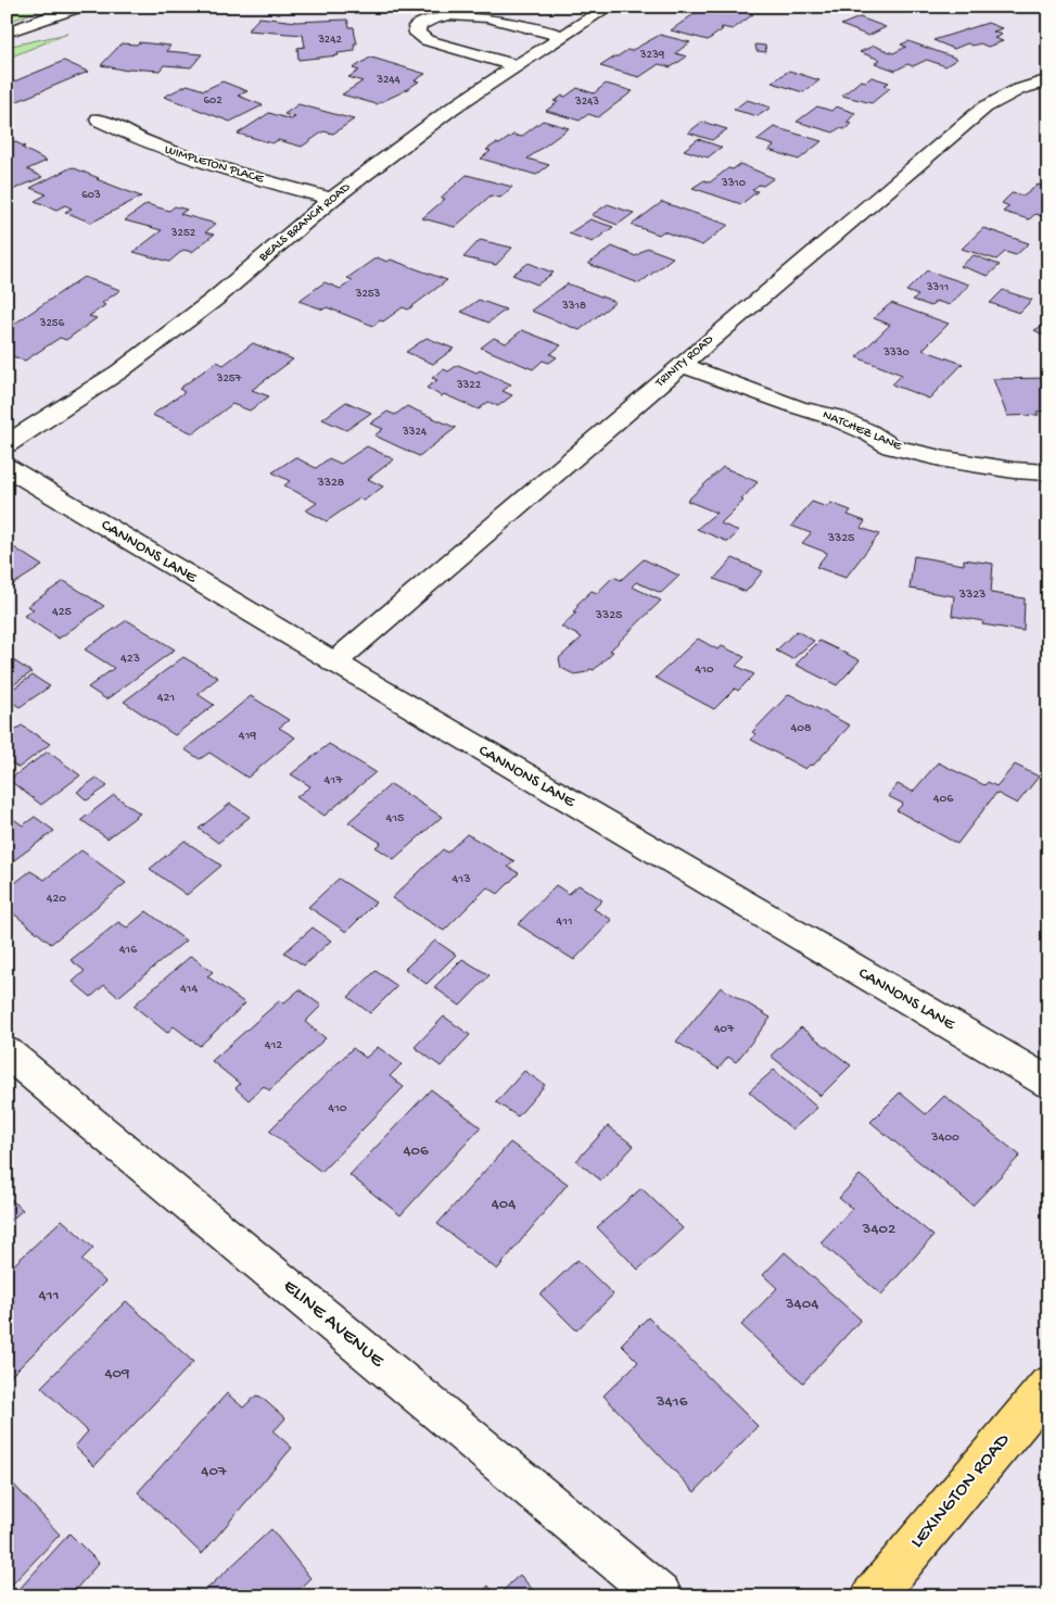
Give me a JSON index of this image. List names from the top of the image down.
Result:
{
  "streets": {
    "main road": ["LEXINGTON ROAD"],
    "street": [
      "WIMPLETON PLACE",
      "BEALS BRANCH ROAD",
      "TRINITY ROAD",
      "NATCHEZ LANE",
      "CANNONS LANE",
      "ELINE AVENUE"
    ]
  },
  "crossings": [
    ["WIMPLETON PLACE", "BEALS BRANCH ROAD"],
    ["TRINITY ROAD", "NATCHEZ LANE"],
    ["TRINITY ROAD", "CANNONS LANE"]
  ],
  "house_numbers": [
    "3242",
    "3239",
    "3244",
    "602",
    "3243",
    "3310",
    "603",
    "3252",
    "3311",
    "3253",
    "3318",
    "3256",
    "3330",
    "3257",
    "3322",
    "3324",
    "3328",
    "3325",
    "3323",
    "425",
    "3325",
    "423",
    "410",
    "421",
    "408",
    "419",
    "417",
    "406",
    "415",
    "413",
    "420",
    "411",
    "416",
    "414",
    "407",
    "412",
    "410",
    "3400",
    "406",
    "404",
    "3402",
    "411",
    "3404",
    "409",
    "3416",
    "407"
  ]
}
